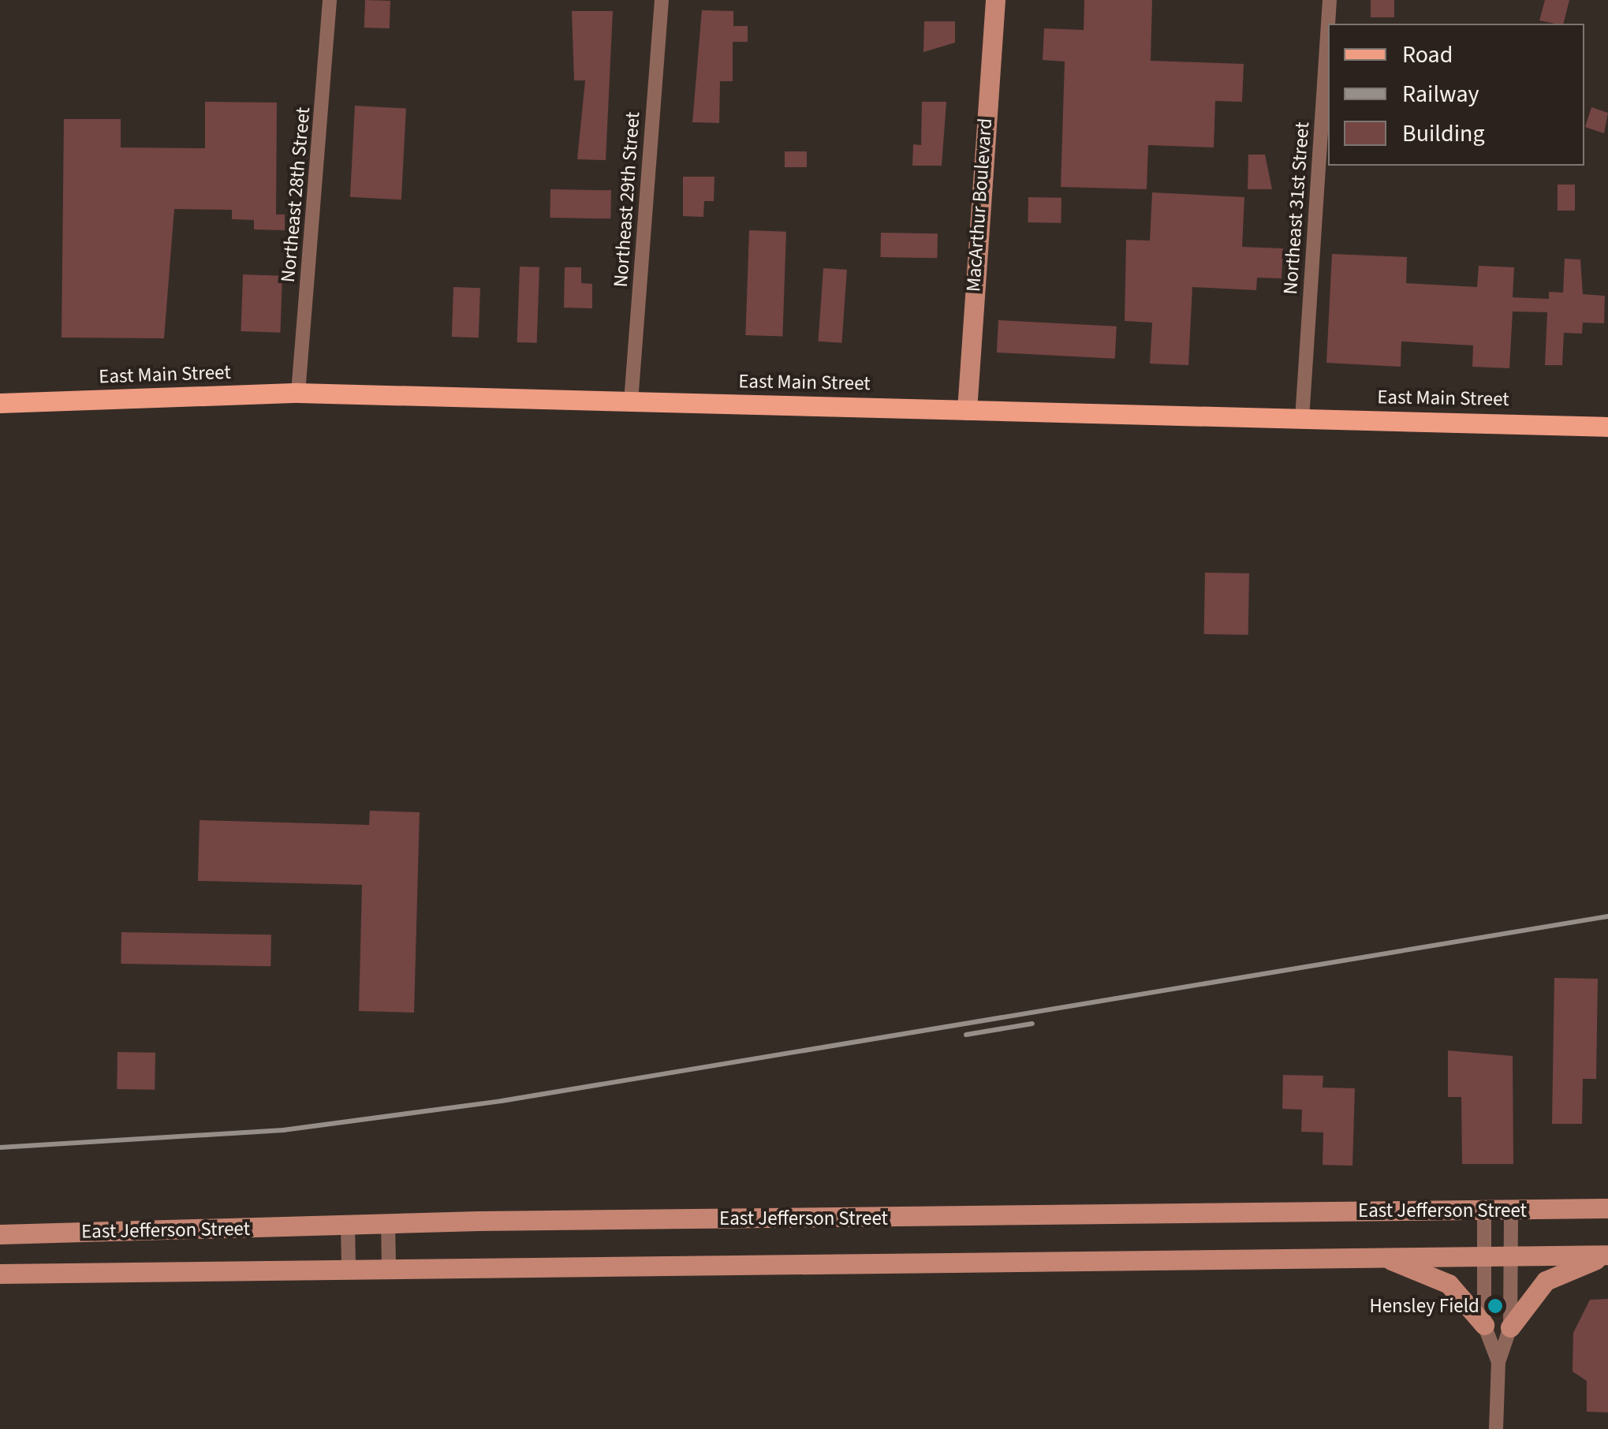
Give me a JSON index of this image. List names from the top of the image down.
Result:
{
  "streets": {
    "main road": ["MacArthur Boulevard", "East Main Street", "East Jefferson Street"],
    "street": ["Northeast 28th Street", "Northeast 29th Street", "Northeast 31st Street"]
  },
  "crossings": [
    ["Northeast 28th Street", "East Main Street"],
    ["Northeast 29th Street", "East Main Street"],
    ["MacArthur Boulevard", "East Main Street"],
    ["Northeast 31st Street", "East Main Street"]
  ],
  "places": ["Hensley Field"],
  "legend": ["Road", "Railway", "Building"]
}
